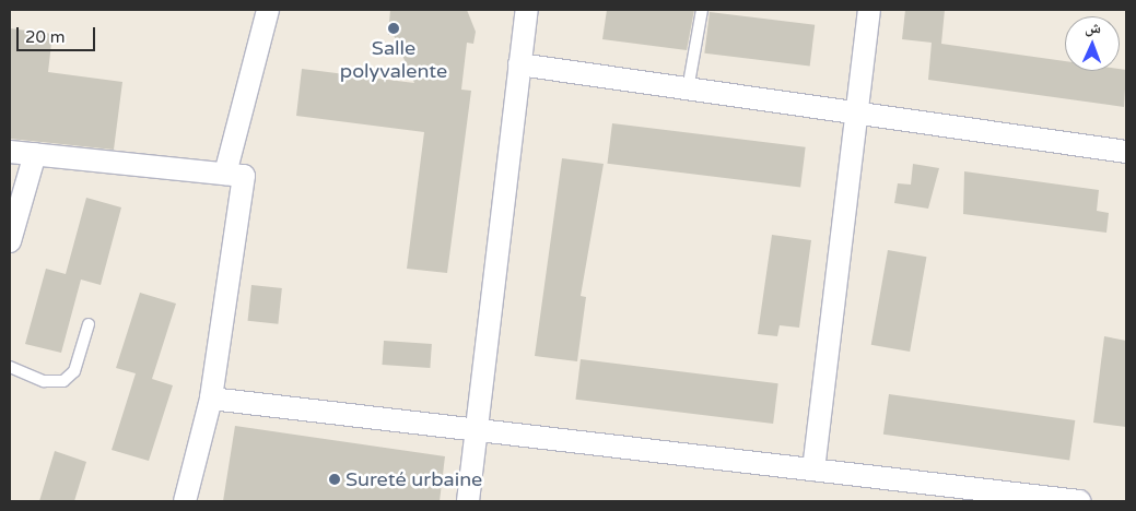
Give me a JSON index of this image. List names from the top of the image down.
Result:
{
  "places": ["Salle polyvalente", "Sureté urbaine"],
  "scale_bar": "20 m",
  "north": "top"
}
